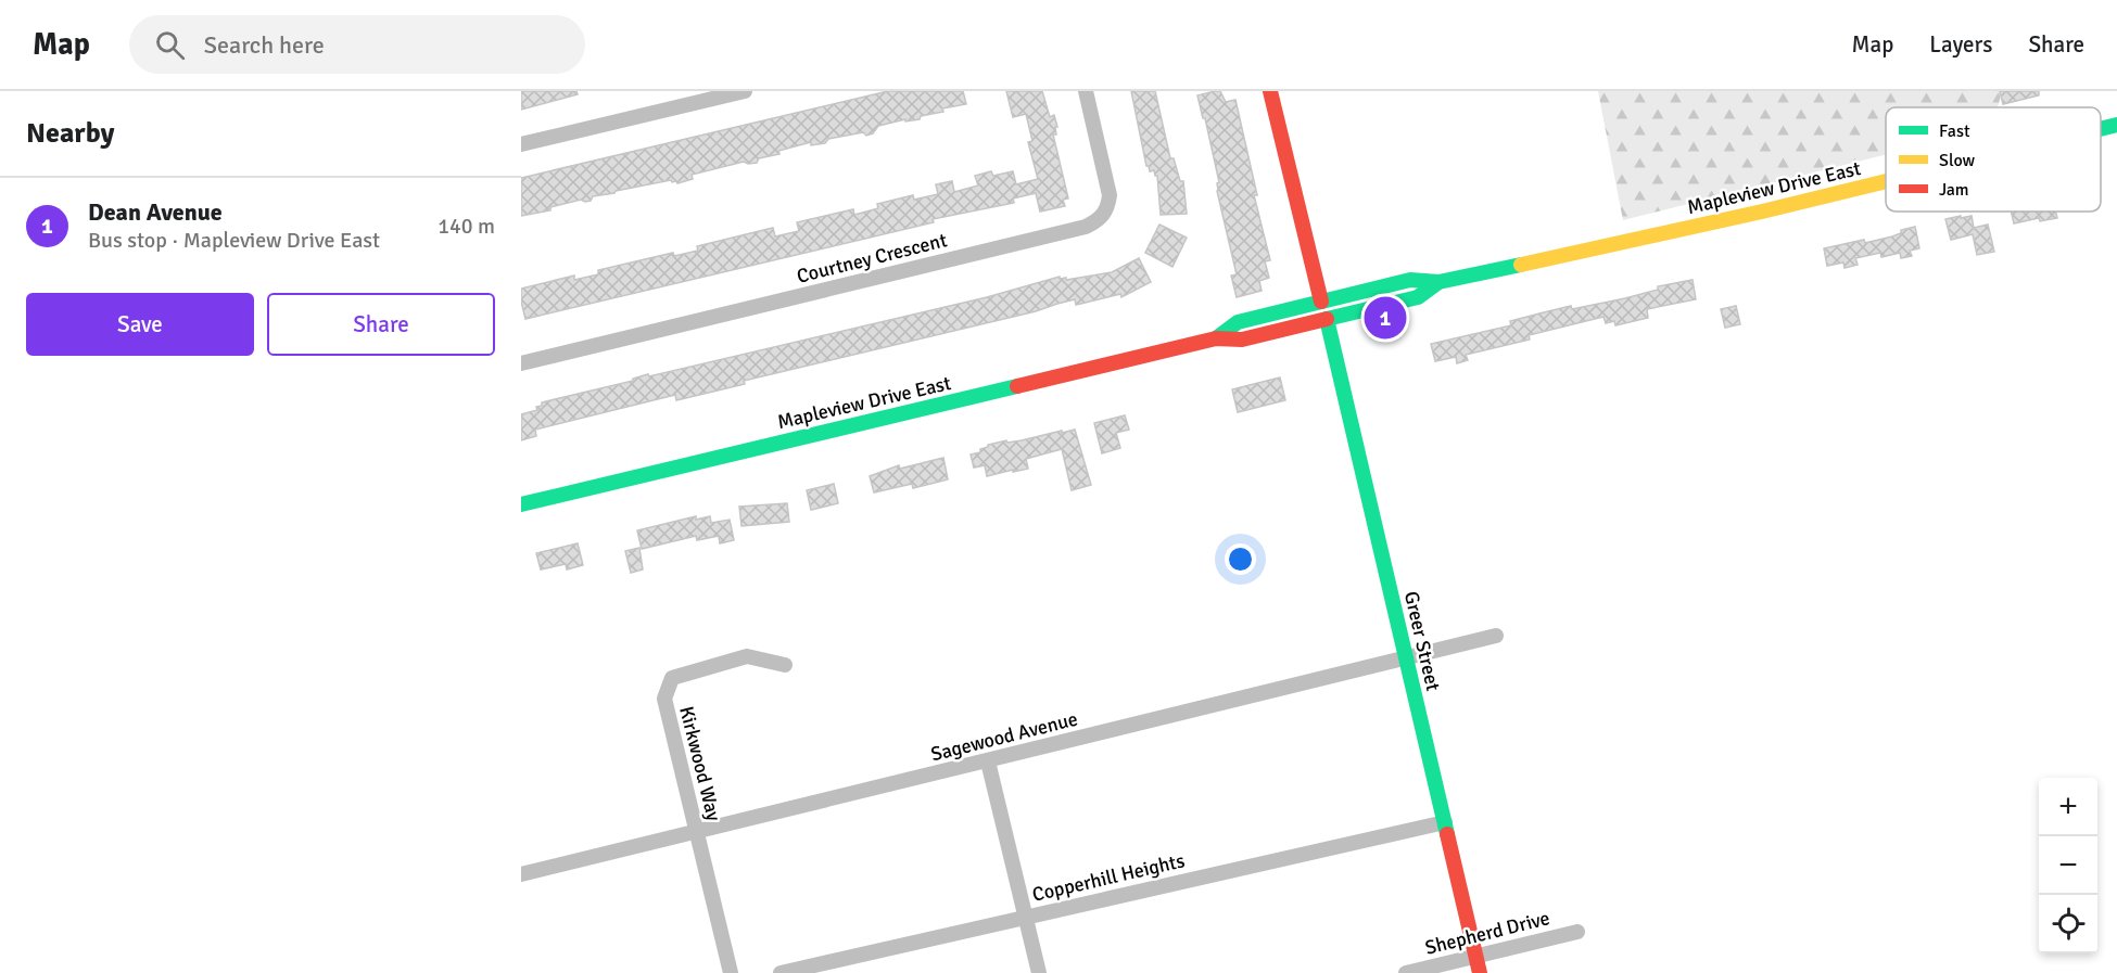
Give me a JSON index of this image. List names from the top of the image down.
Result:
{
  "streets": {
    "main road": ["Mapleview Drive East", "Greer Street"],
    "street": [
      "Courtney Crescent",
      "Sagewood Avenue",
      "Kirkwood Way",
      "Copperhill Heights",
      "Shepherd Drive"
    ]
  },
  "crossings": [
    ["Mapleview Drive East", "Greer Street"],
    ["Greer Street", "Sagewood Avenue"],
    ["Greer Street", "Copperhill Heights"],
    ["Greer Street", "Shepherd Drive"],
    ["Sagewood Avenue", "Kirkwood Way"]
  ],
  "legend": ["Fast", "Slow", "Jam"],
  "page": {
    "header": "Map",
    "search": "Search here",
    "nav": ["Map", "Layers", "Share"],
    "heading": "Nearby",
    "list": [
      {
        "mark": "1",
        "name": "Dean Avenue",
        "note": "Bus stop · Mapleview Drive East",
        "value": "140 m"
      }
    ],
    "buttons": ["Save", "Share"],
    "pins": "1",
    "map_buttons": ["+", "−"]
  }
}
